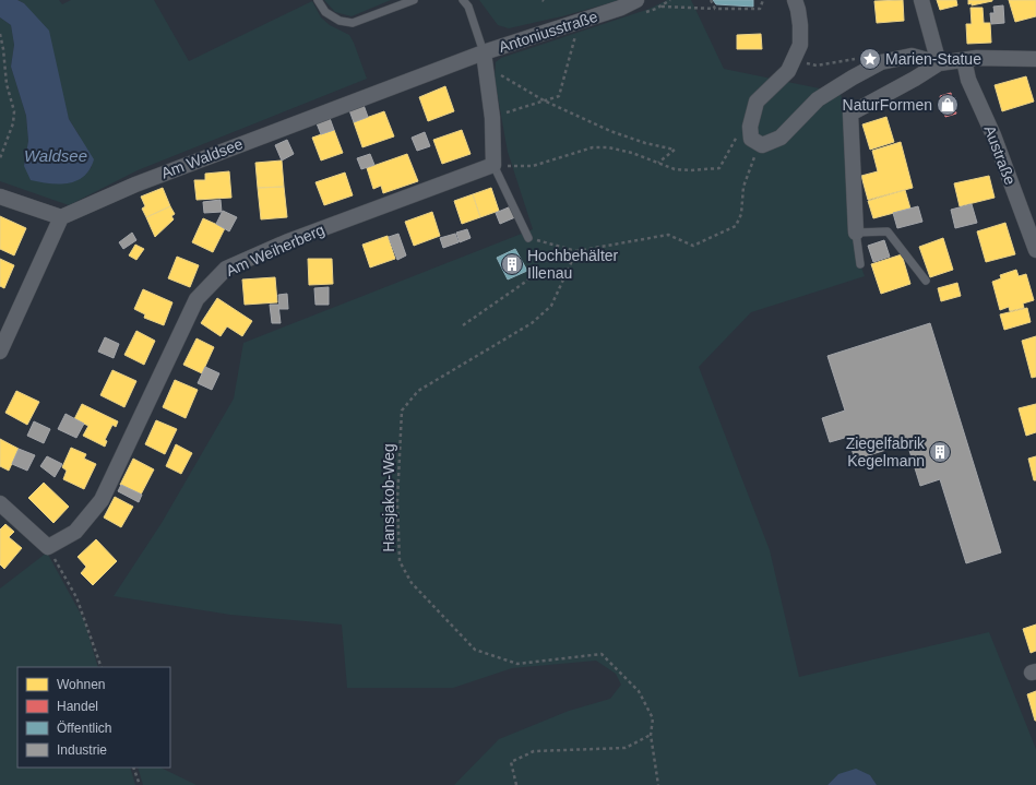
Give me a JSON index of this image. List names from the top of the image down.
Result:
{
  "streets": {
    "street": [
      "Antoniusstraße",
      "Austraße",
      "Am Waldsee",
      "Am Weiherberg"
    ],
    "path": ["Hansjakob-Weg"]
  },
  "crossings": [
    ["Antoniusstraße", "Am Waldsee"]
  ],
  "water": ["Waldsee"],
  "places": {
    "place": ["Marien-Statue"],
    "shop": ["NaturFormen"],
    "building": ["Hochbehälter Illenau", "Ziegelfabrik Kegelmann"]
  },
  "legend": [
    "Wohnen",
    "Handel",
    "Öffentlich",
    "Industrie"
  ]
}
